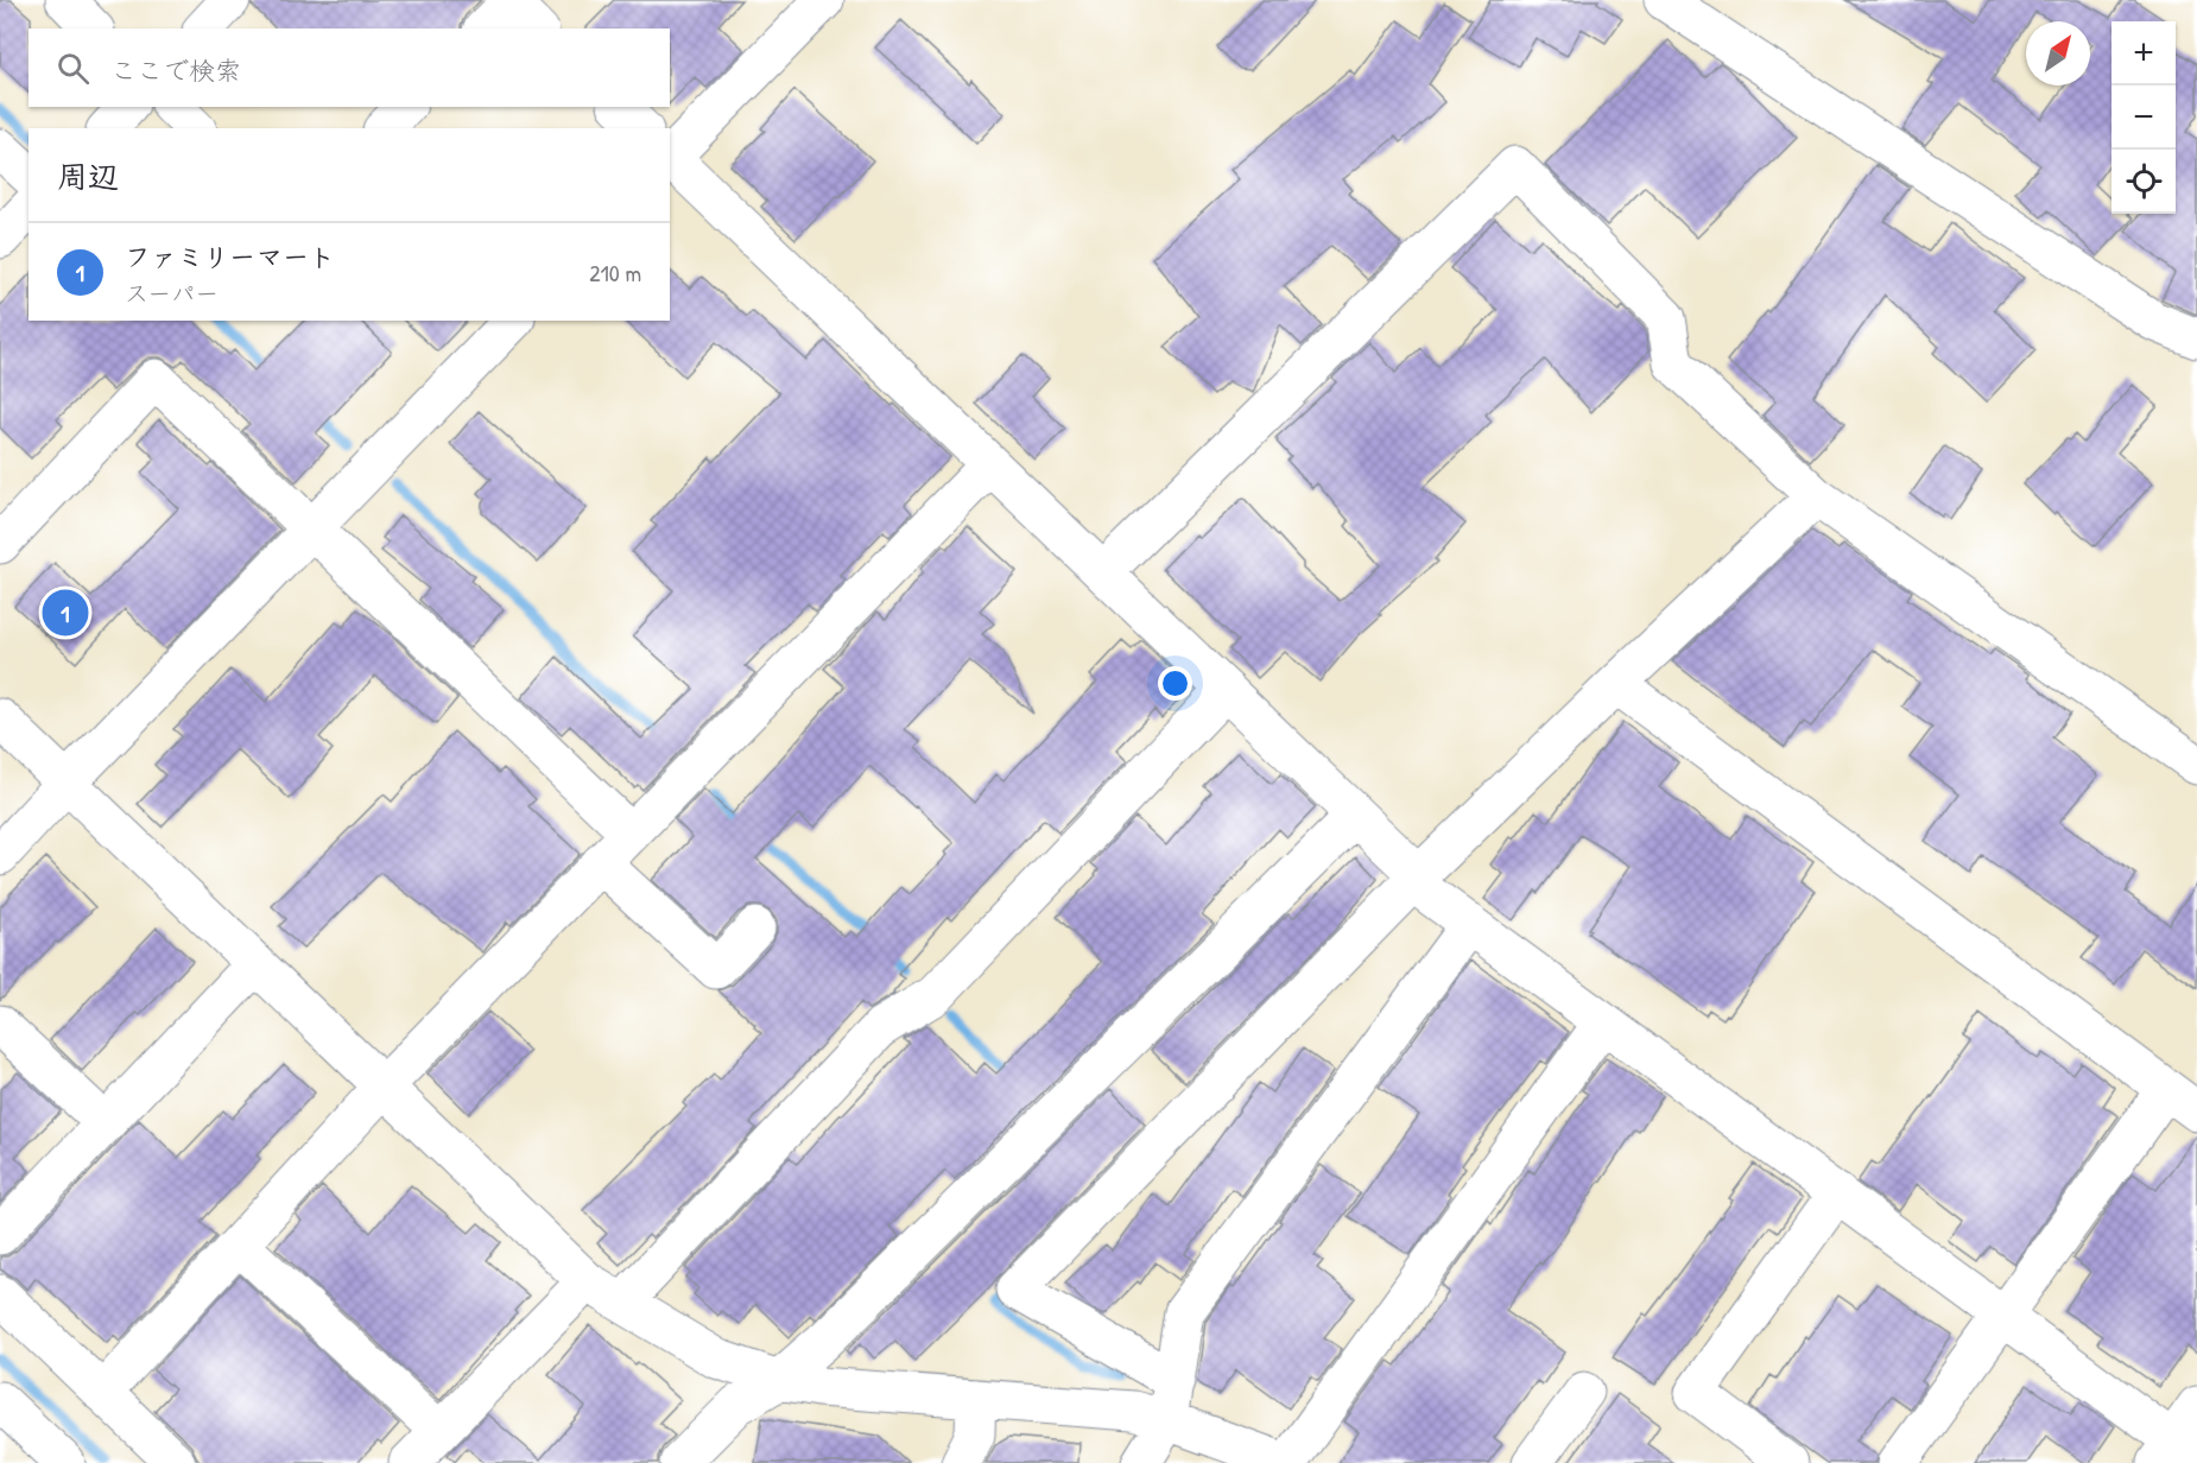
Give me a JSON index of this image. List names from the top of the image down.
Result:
{
  "north": "top right",
  "page": {
    "map_buttons": ["+", "−"],
    "search": "ここで検索",
    "heading": "周辺",
    "list": [
      {
        "mark": "1",
        "name": "ファミリーマート",
        "note": "スーパー",
        "value": "210 m"
      }
    ],
    "pins": "1"
  }
}
